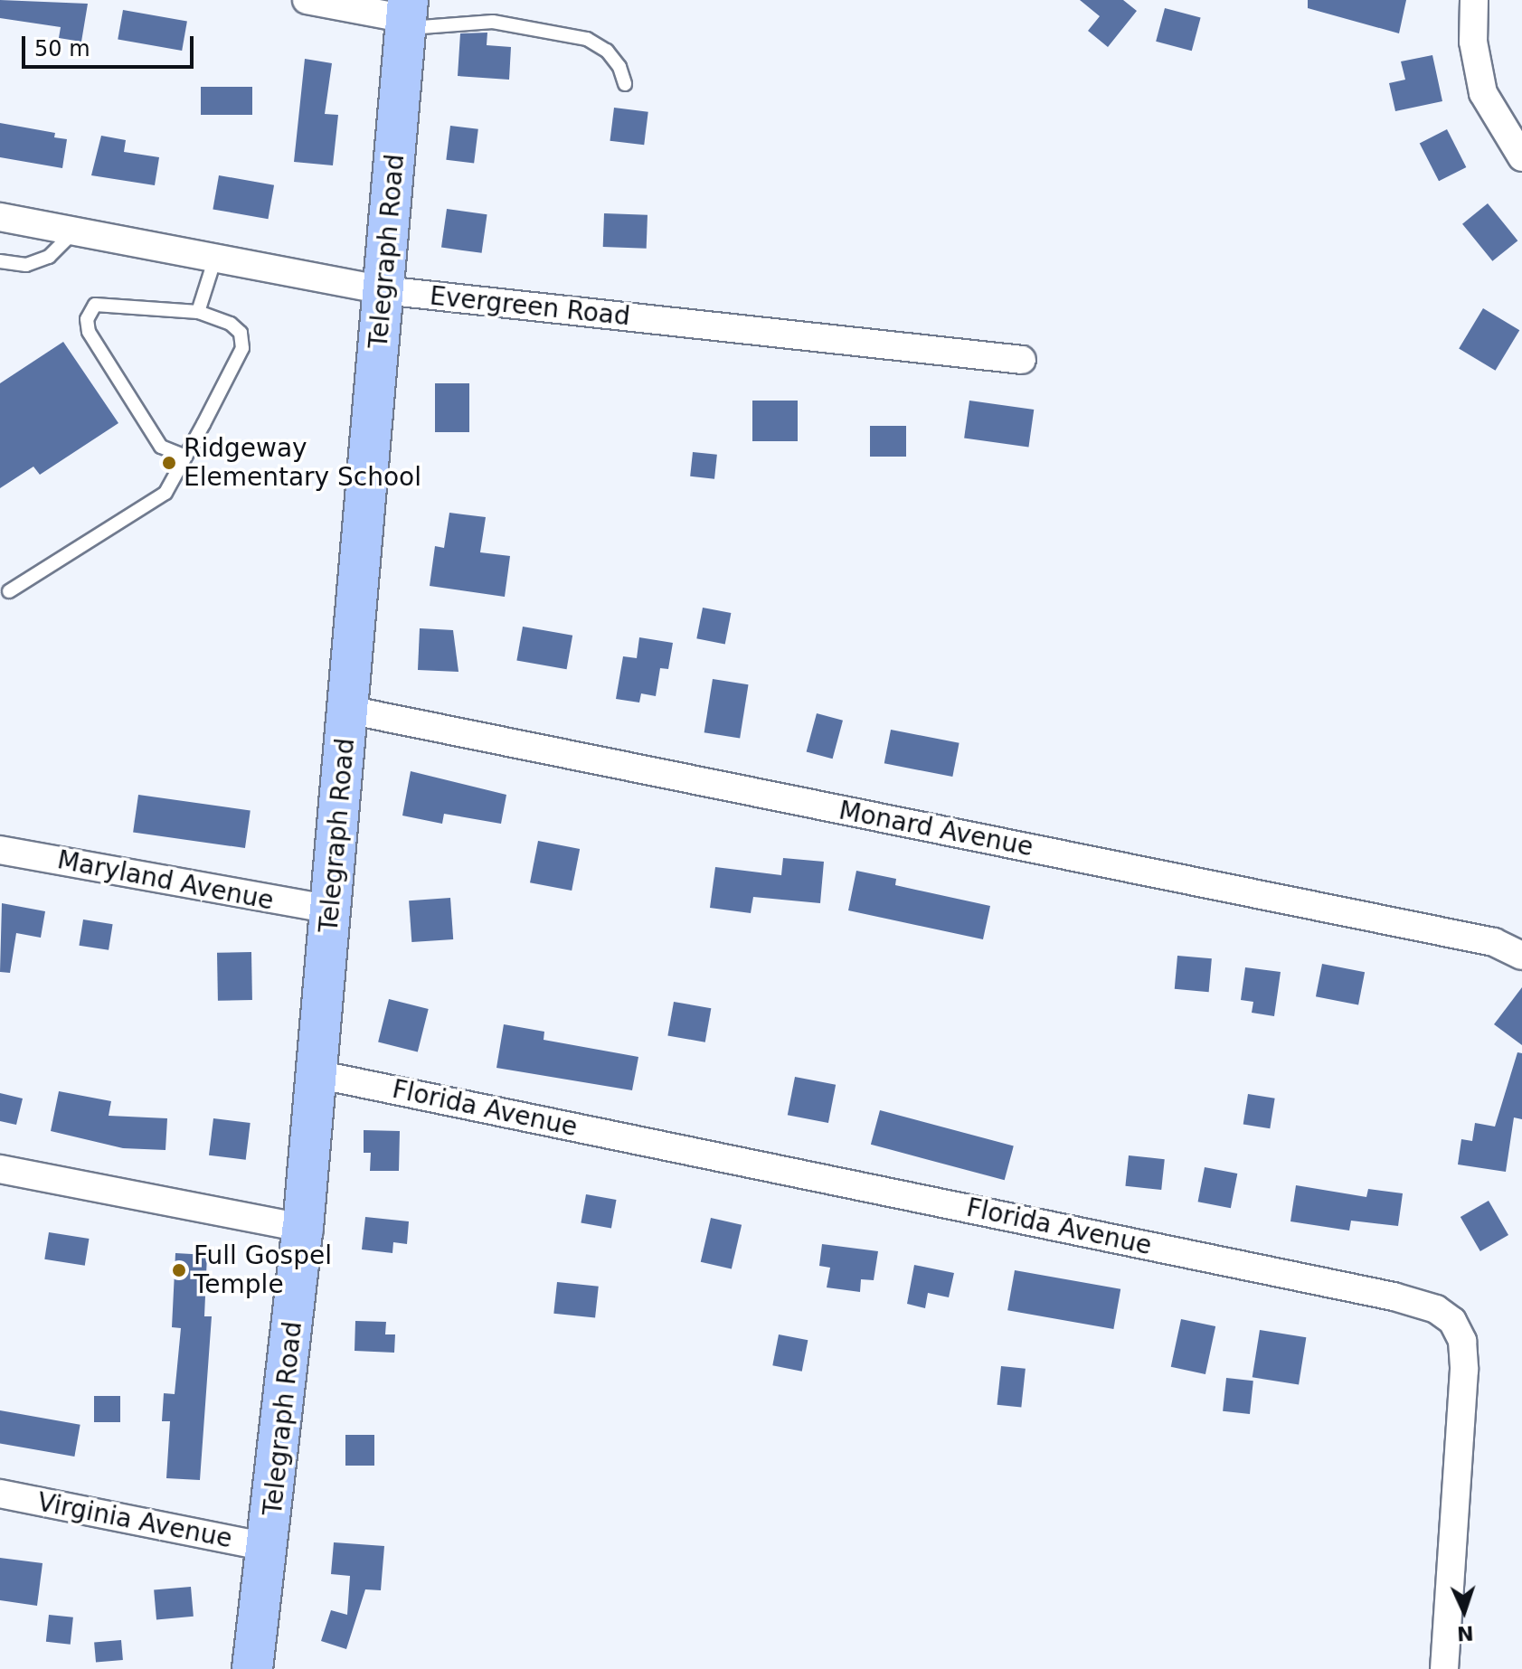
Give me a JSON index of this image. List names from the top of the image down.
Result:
{
  "streets": {
    "main road": ["Telegraph Road"],
    "street": [
      "Evergreen Road",
      "Monard Avenue",
      "Maryland Avenue",
      "Florida Avenue",
      "Virginia Avenue"
    ]
  },
  "crossings": [
    ["Telegraph Road", "Evergreen Road"],
    ["Telegraph Road", "Monard Avenue"],
    ["Telegraph Road", "Maryland Avenue"],
    ["Telegraph Road", "Florida Avenue"],
    ["Telegraph Road", "Virginia Avenue"]
  ],
  "places": ["Ridgeway Elementary School", "Full Gospel Temple"],
  "scale_bar": "50 m",
  "north": "bottom"
}
